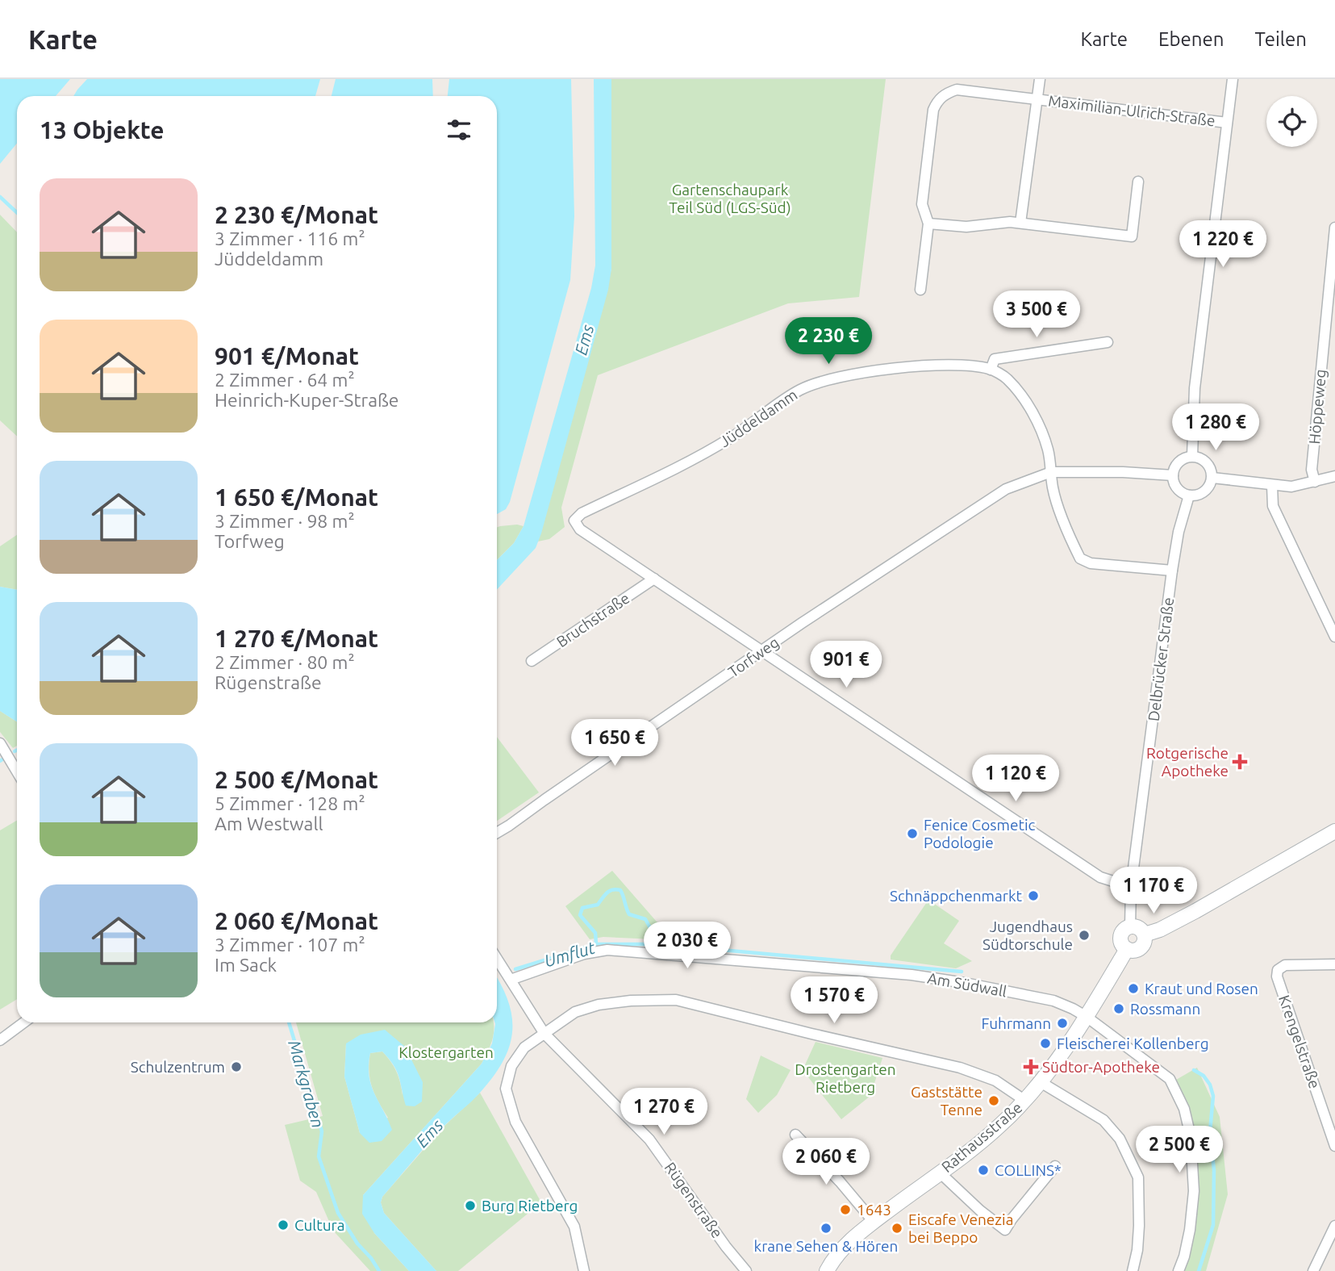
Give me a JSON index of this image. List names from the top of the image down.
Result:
{
  "streets": {
    "street": [
      "Maximilian-Ulrich-Straße",
      "Höppeweg",
      "Jüddeldamm",
      "Bruchstraße",
      "Torfweg",
      "Delbrücker Straße",
      "Am Südwall",
      "Krengelstraße",
      "Rathausstraße",
      "Rügenstraße"
    ]
  },
  "crossings": [
    ["Jüddeldamm", "Bruchstraße"],
    ["Jüddeldamm", "Torfweg"],
    ["Torfweg", "Delbrücker Straße"],
    ["Delbrücker Straße", "Rathausstraße"],
    ["Am Südwall", "Rathausstraße"],
    ["Am Südwall", "Rügenstraße"]
  ],
  "water": ["Ems", "Umflut", "Markgraben"],
  "parks": ["Gartenschaupark Teil Süd (LGS-Süd)", "Klostergarten", "Drostengarten Rietberg"],
  "places": {
    "health": ["Rotgerische Apotheke", "Südtor-Apotheke"],
    "other": [
      "Fenice Cosmetic Podologie",
      "Schnäppchenmarkt",
      "Jugendhaus Südtorschule",
      "Kraut und Rosen",
      "Rossmann",
      "Fuhrmann",
      "Fleischerei Kollenberg",
      "Schulzentrum",
      "Gaststätte Tenne",
      "COLLINS*",
      "Burg Rietberg",
      "1643",
      "Cultura",
      "krane Sehen & Hören",
      "Eiscafe Venezia bei Beppo"
    ]
  },
  "page": {
    "header": "Karte",
    "nav": ["Karte", "Ebenen", "Teilen"],
    "heading": "13 Objekte",
    "list": [
      {
        "name": "2 230 €/Monat",
        "note": "3 Zimmer · 116 m² · Jüddeldamm"
      },
      {
        "name": "901 €/Monat",
        "note": "2 Zimmer · 64 m² · Heinrich-Kuper-Straße"
      },
      {
        "name": "1 650 €/Monat",
        "note": "3 Zimmer · 98 m² · Torfweg"
      },
      {
        "name": "1 270 €/Monat",
        "note": "2 Zimmer · 80 m² · Rügenstraße"
      },
      {
        "name": "2 500 €/Monat",
        "note": "5 Zimmer · 128 m² · Am Westwall"
      },
      {
        "name": "2 060 €/Monat",
        "note": "3 Zimmer · 107 m² · Im Sack"
      }
    ],
    "price": [
      "1 220 €",
      "3 500 €",
      "2 230 €",
      "1 280 €",
      "901 €",
      "1 650 €",
      "1 120 €",
      "1 170 €",
      "2 030 €",
      "1 570 €",
      "1 270 €",
      "2 500 €",
      "2 060 €"
    ]
  }
}
